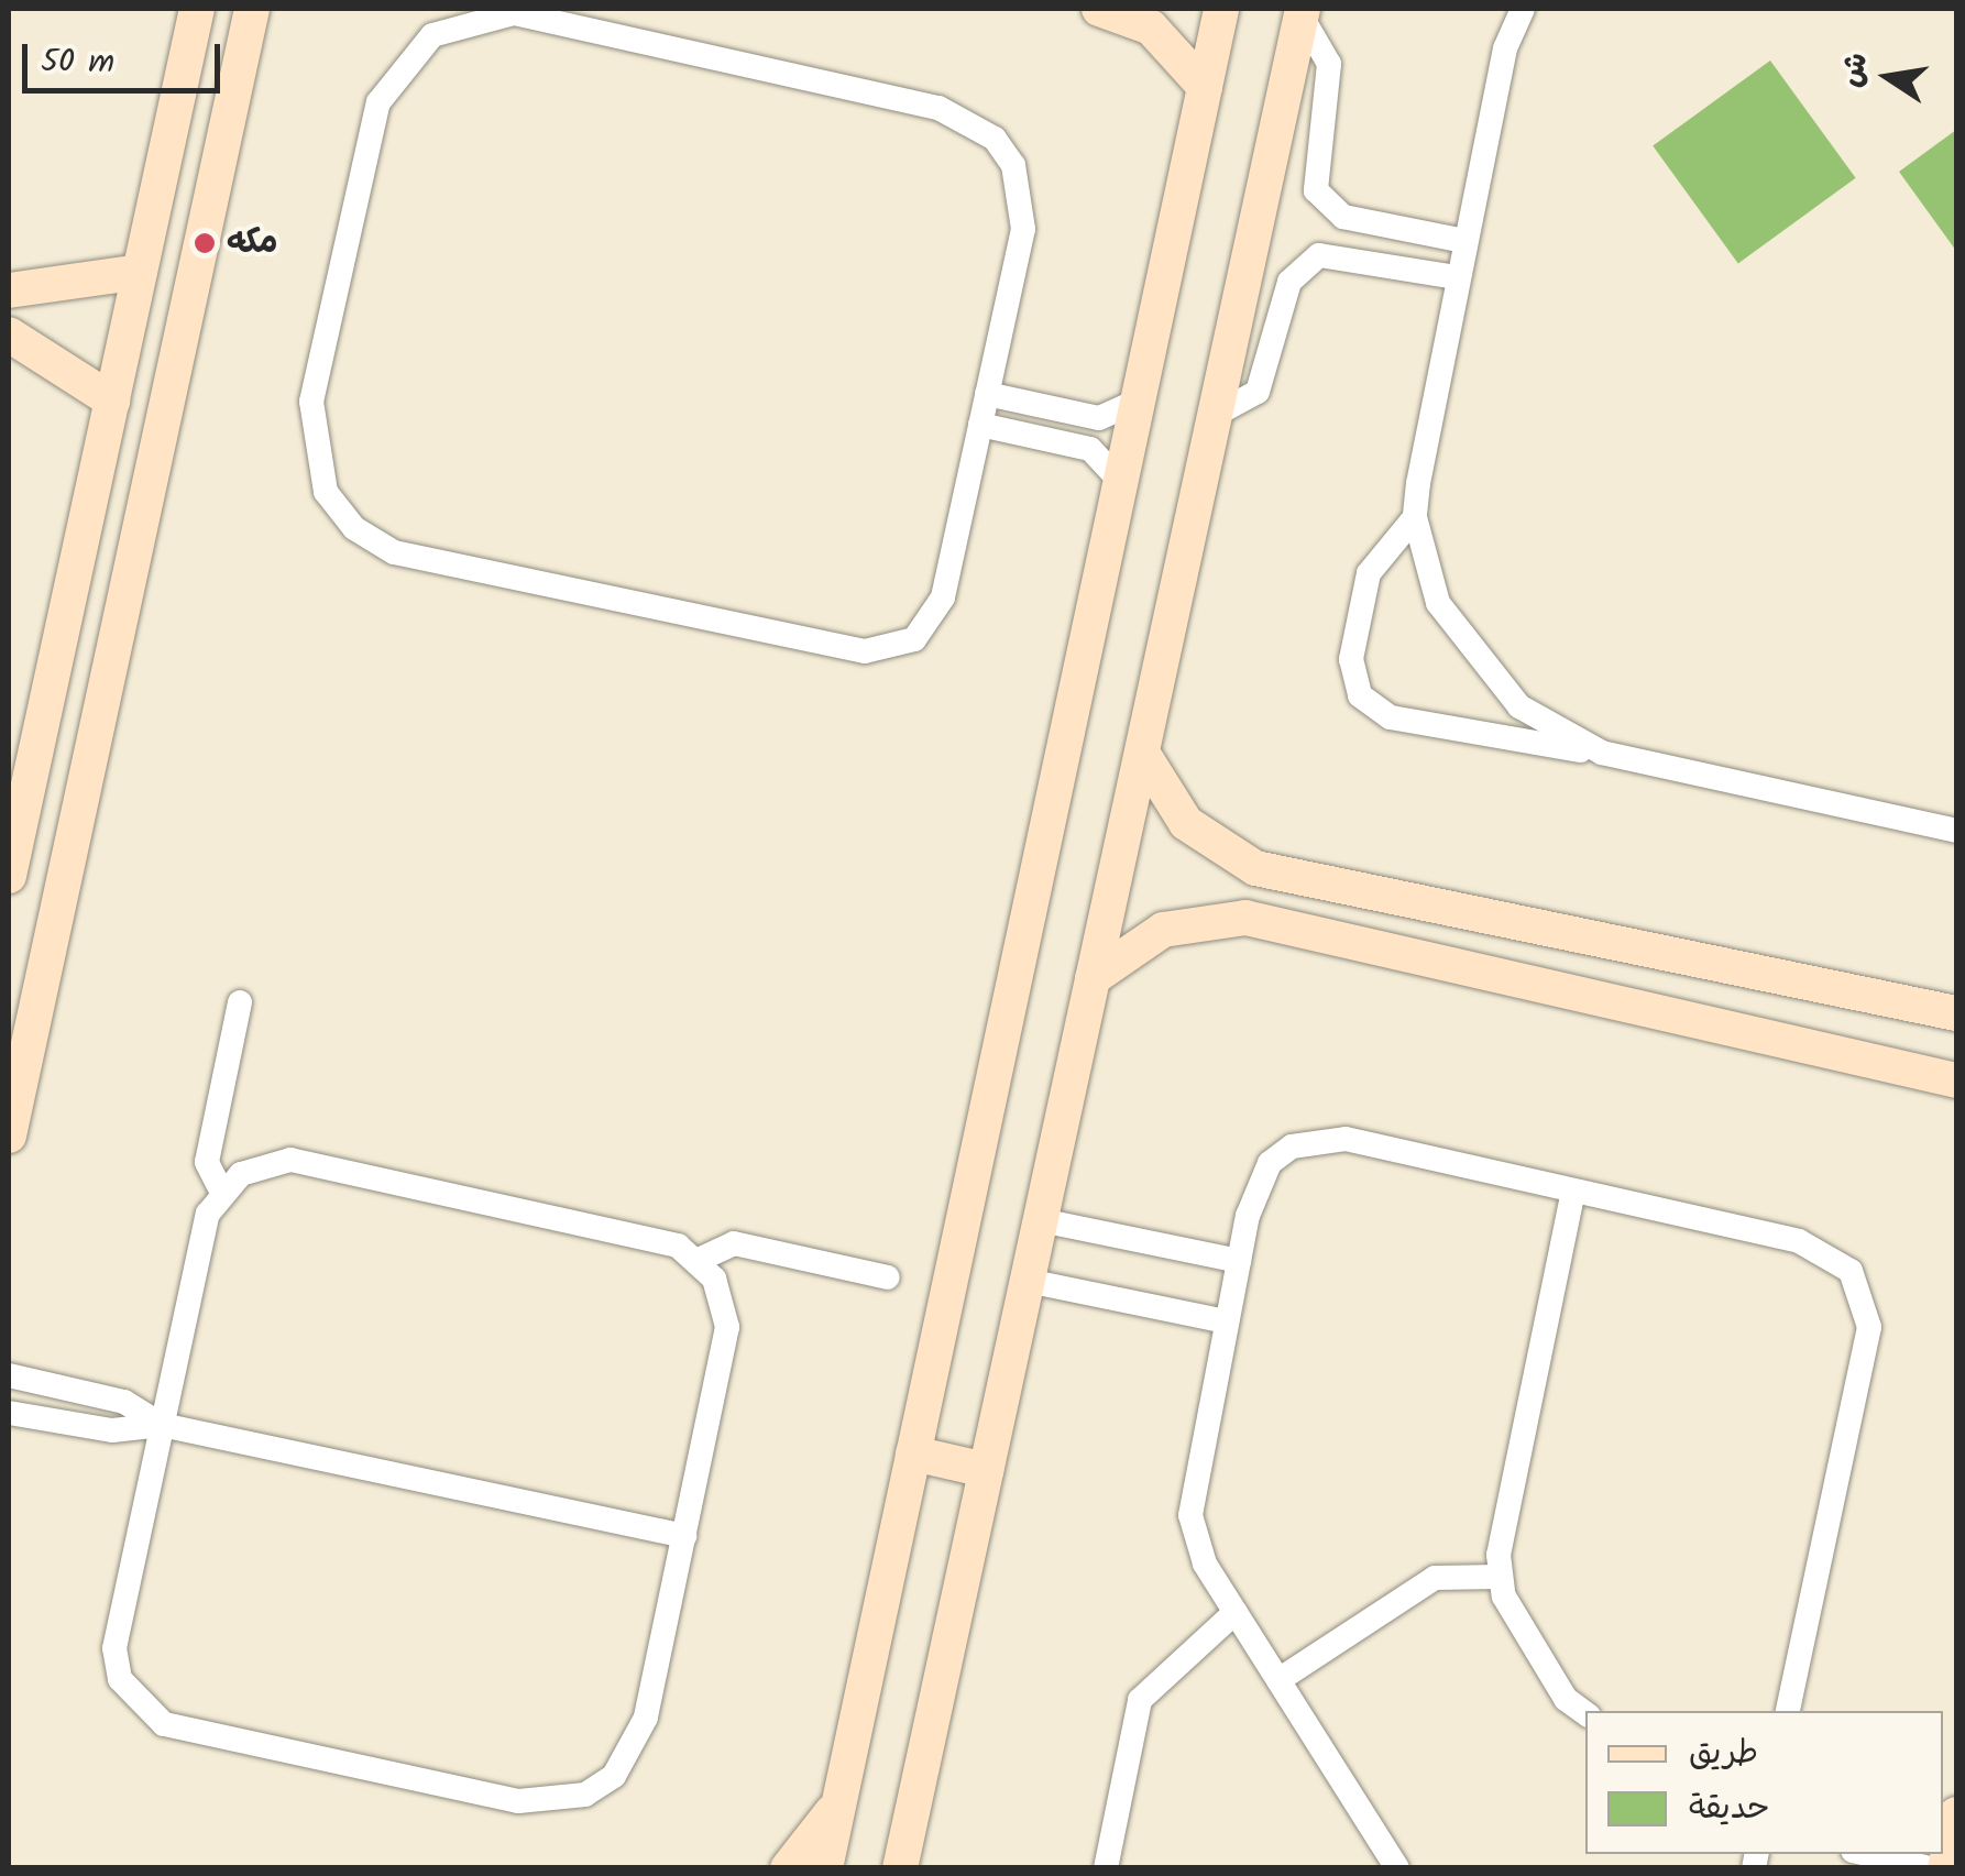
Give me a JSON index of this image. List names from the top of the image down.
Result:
{
  "places": ["مكه"],
  "legend": ["طريق", "حديقة"],
  "scale_bar": "50 m",
  "north": "left"
}
